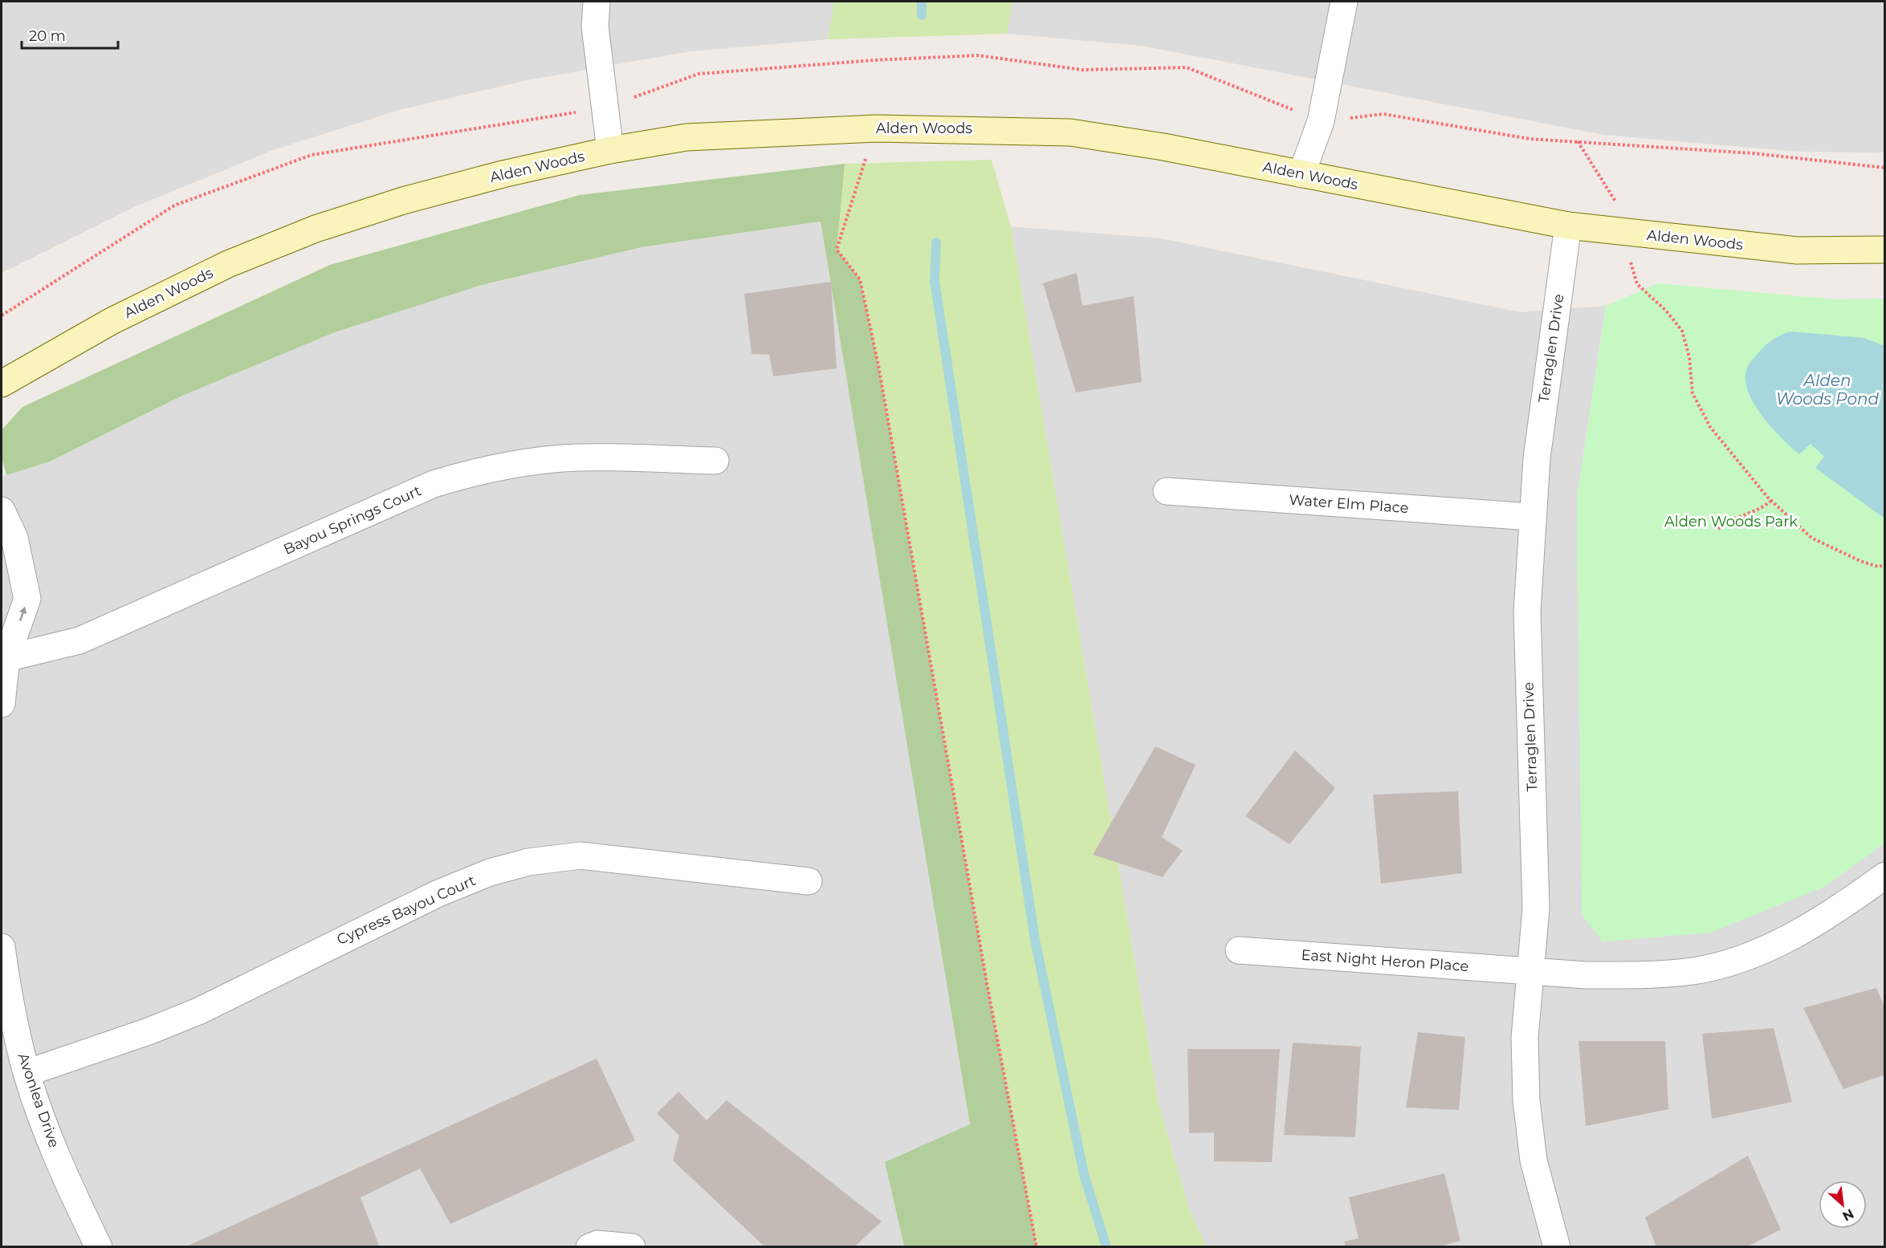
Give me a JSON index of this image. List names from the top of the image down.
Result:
{
  "streets": {
    "street": [
      "Alden Woods",
      "Terraglen Drive",
      "Water Elm Place",
      "Bayou Springs Court",
      "Cypress Bayou Court",
      "East Night Heron Place",
      "Avonlea Drive"
    ]
  },
  "crossings": [
    ["Alden Woods", "Terraglen Drive"],
    ["Terraglen Drive", "Water Elm Place"],
    ["Terraglen Drive", "East Night Heron Place"],
    ["Cypress Bayou Court", "Avonlea Drive"]
  ],
  "water": ["Alden Woods Pond"],
  "parks": ["Alden Woods Park"],
  "scale_bar": "20 m",
  "north": "bottom right"
}
